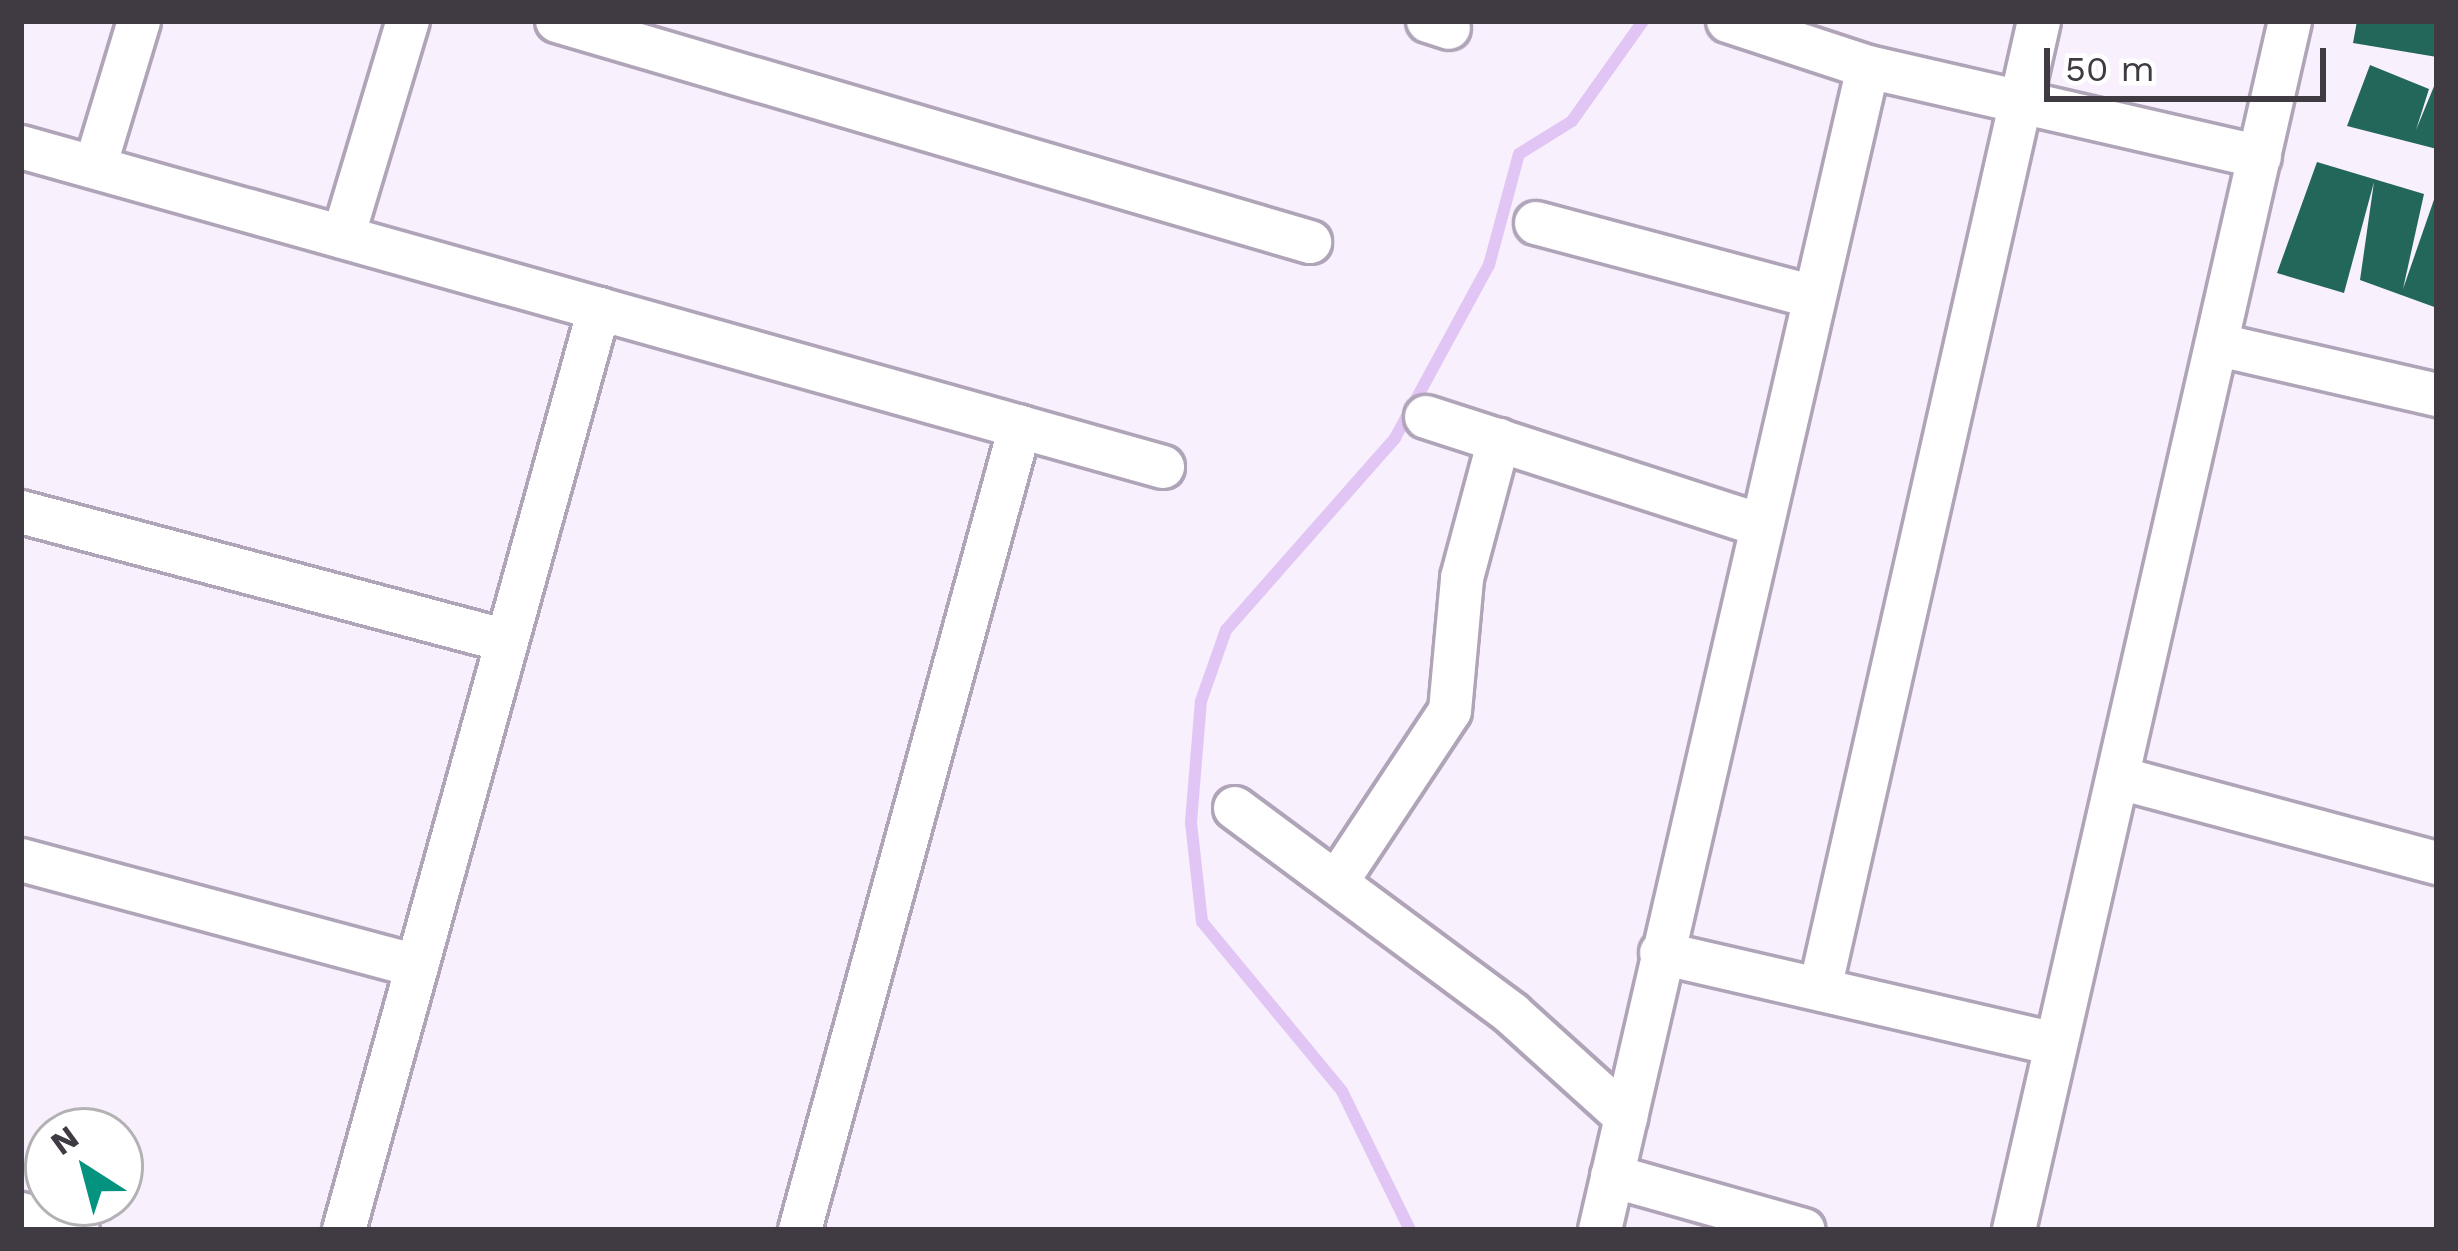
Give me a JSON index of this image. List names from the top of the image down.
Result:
{
  "scale_bar": "50 m",
  "north": "top left"
}
